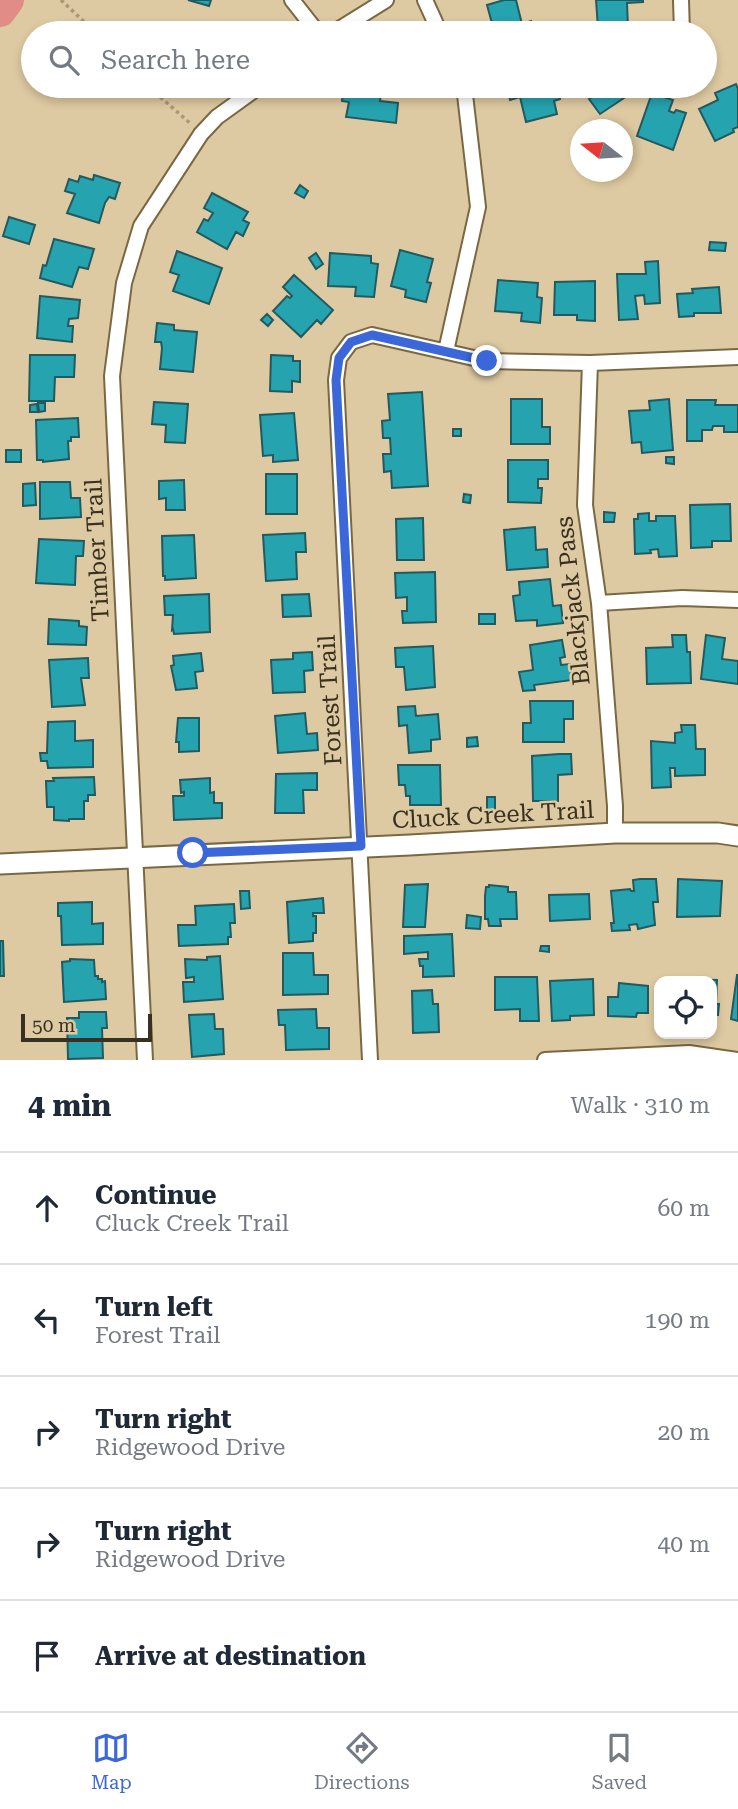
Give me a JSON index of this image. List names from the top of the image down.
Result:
{
  "streets": {
    "street": [
      "Timber Trail",
      "Blackjack Pass",
      "Forest Trail",
      "Cluck Creek Trail"
    ]
  },
  "crossings": [
    ["Timber Trail", "Cluck Creek Trail"],
    ["Blackjack Pass", "Cluck Creek Trail"],
    ["Forest Trail", "Cluck Creek Trail"]
  ],
  "scale_bar": "50 m",
  "north": "left",
  "page": {
    "search": "Search here",
    "scale": "50 m",
    "heading": ["4 min", "Walk · 310 m"],
    "list": [
      ["Continue", "Cluck Creek Trail", "60 m"],
      ["Turn left", "Forest Trail", "190 m"],
      ["Turn right", "Ridgewood Drive", "20 m"],
      ["Turn right", "Ridgewood Drive", "40 m"],
      "Arrive at destination"
    ],
    "nav": ["Map", "Directions", "Saved"]
  }
}
